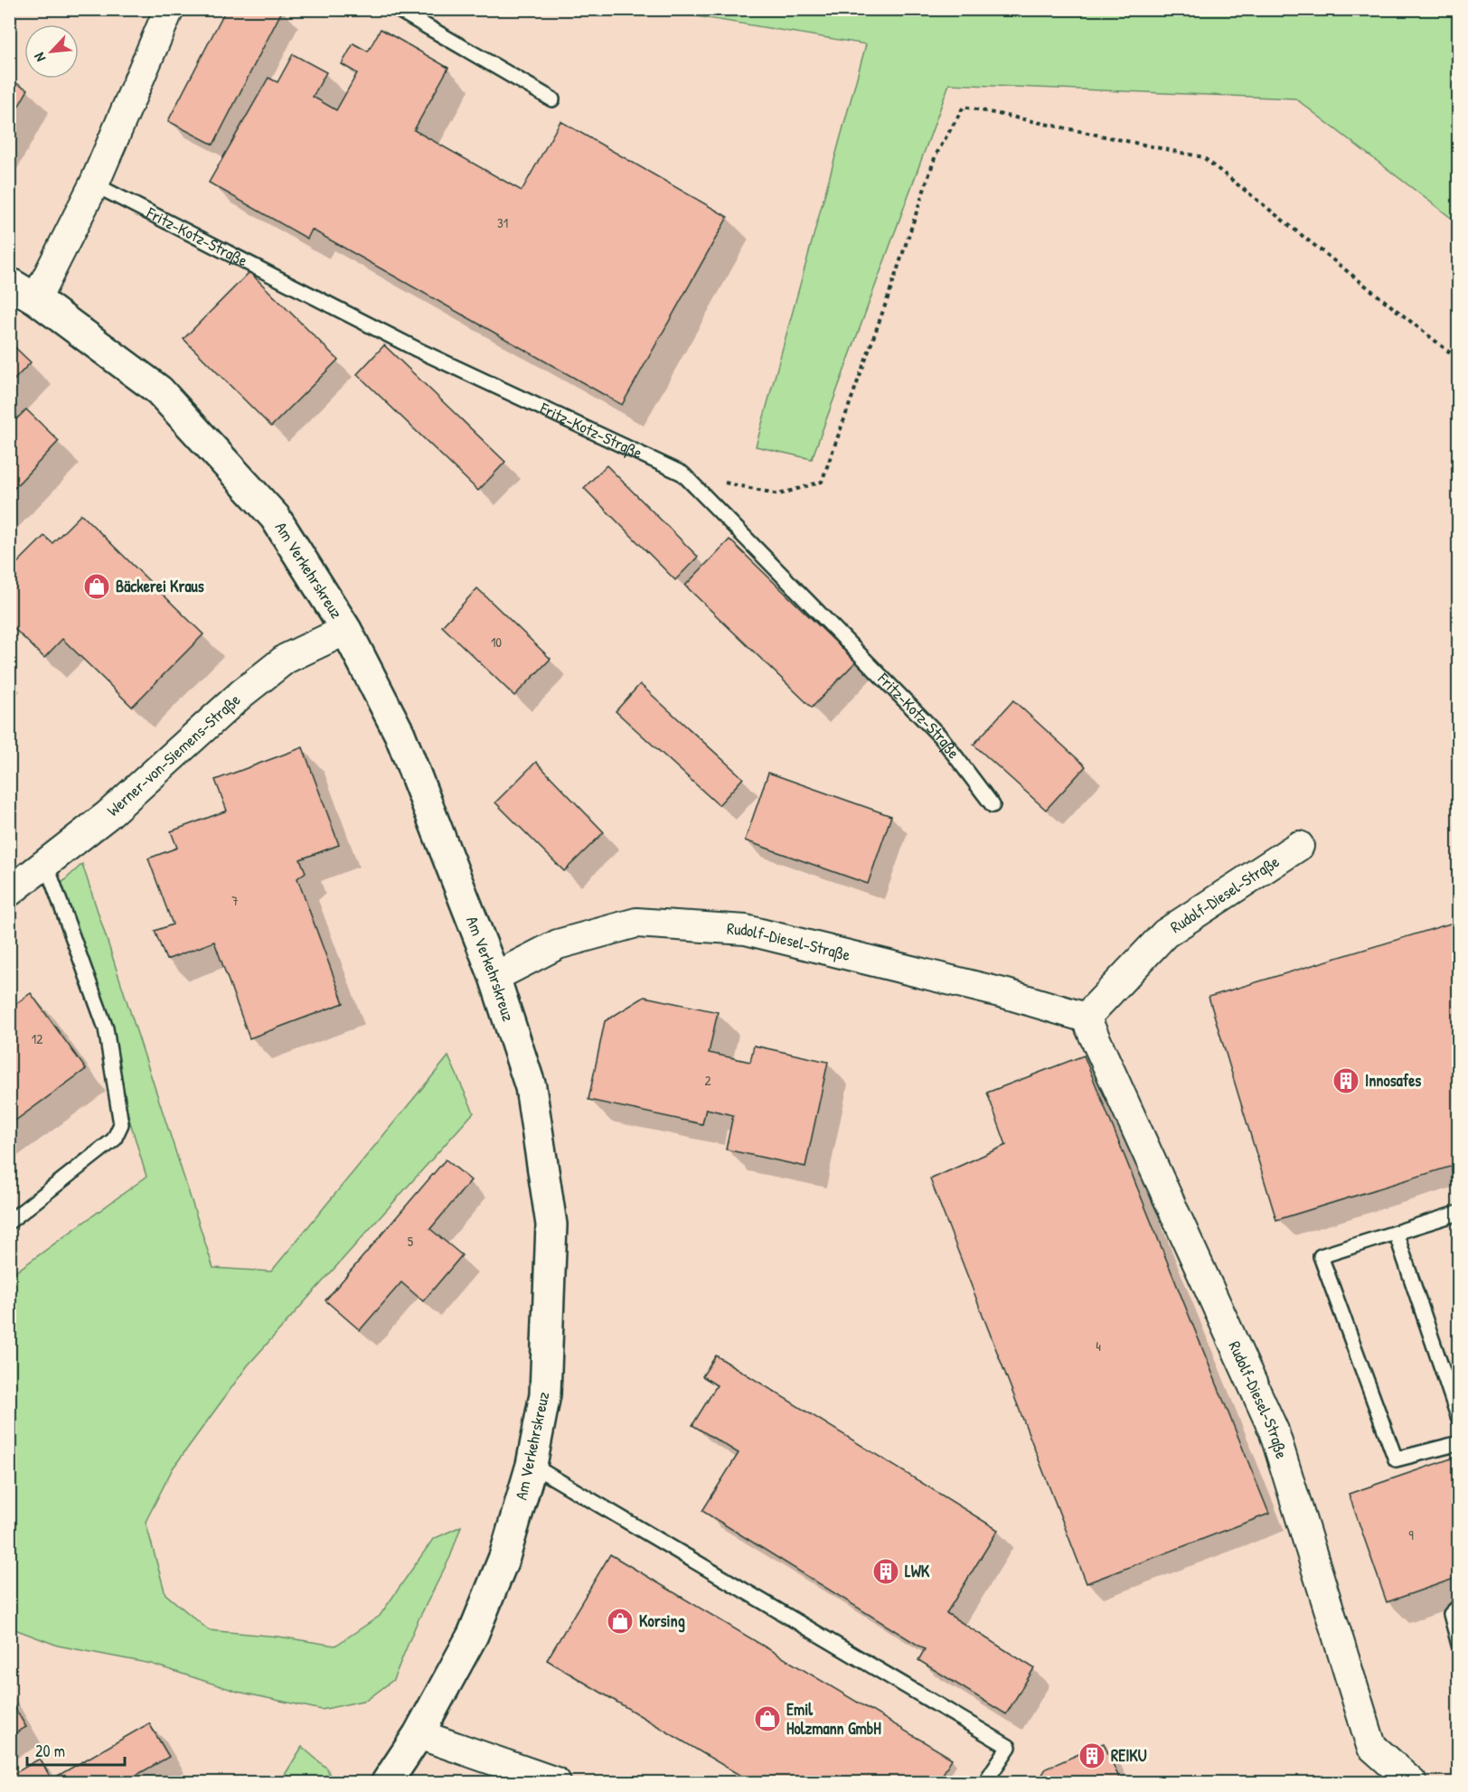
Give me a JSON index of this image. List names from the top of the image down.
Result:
{
  "streets": {
    "street": ["Am Verkehrskreuz", "Werner-von-Siemens-Straße", "Rudolf-Diesel-Straße"],
    "lane": ["Fritz-Kotz-Straße"]
  },
  "crossings": [
    ["Am Verkehrskreuz", "Werner-von-Siemens-Straße"],
    ["Am Verkehrskreuz", "Rudolf-Diesel-Straße"]
  ],
  "places": {
    "shop": ["Bäckerei Kraus", "Korsing", "Emil Holzmann GmbH"],
    "building": ["Innosafes", "LWK", "REIKU"]
  },
  "house_numbers": [
    "31",
    "10",
    "7",
    "12",
    "2",
    "5",
    "4",
    "9"
  ],
  "scale_bar": "20 m",
  "north": "bottom left"
}
